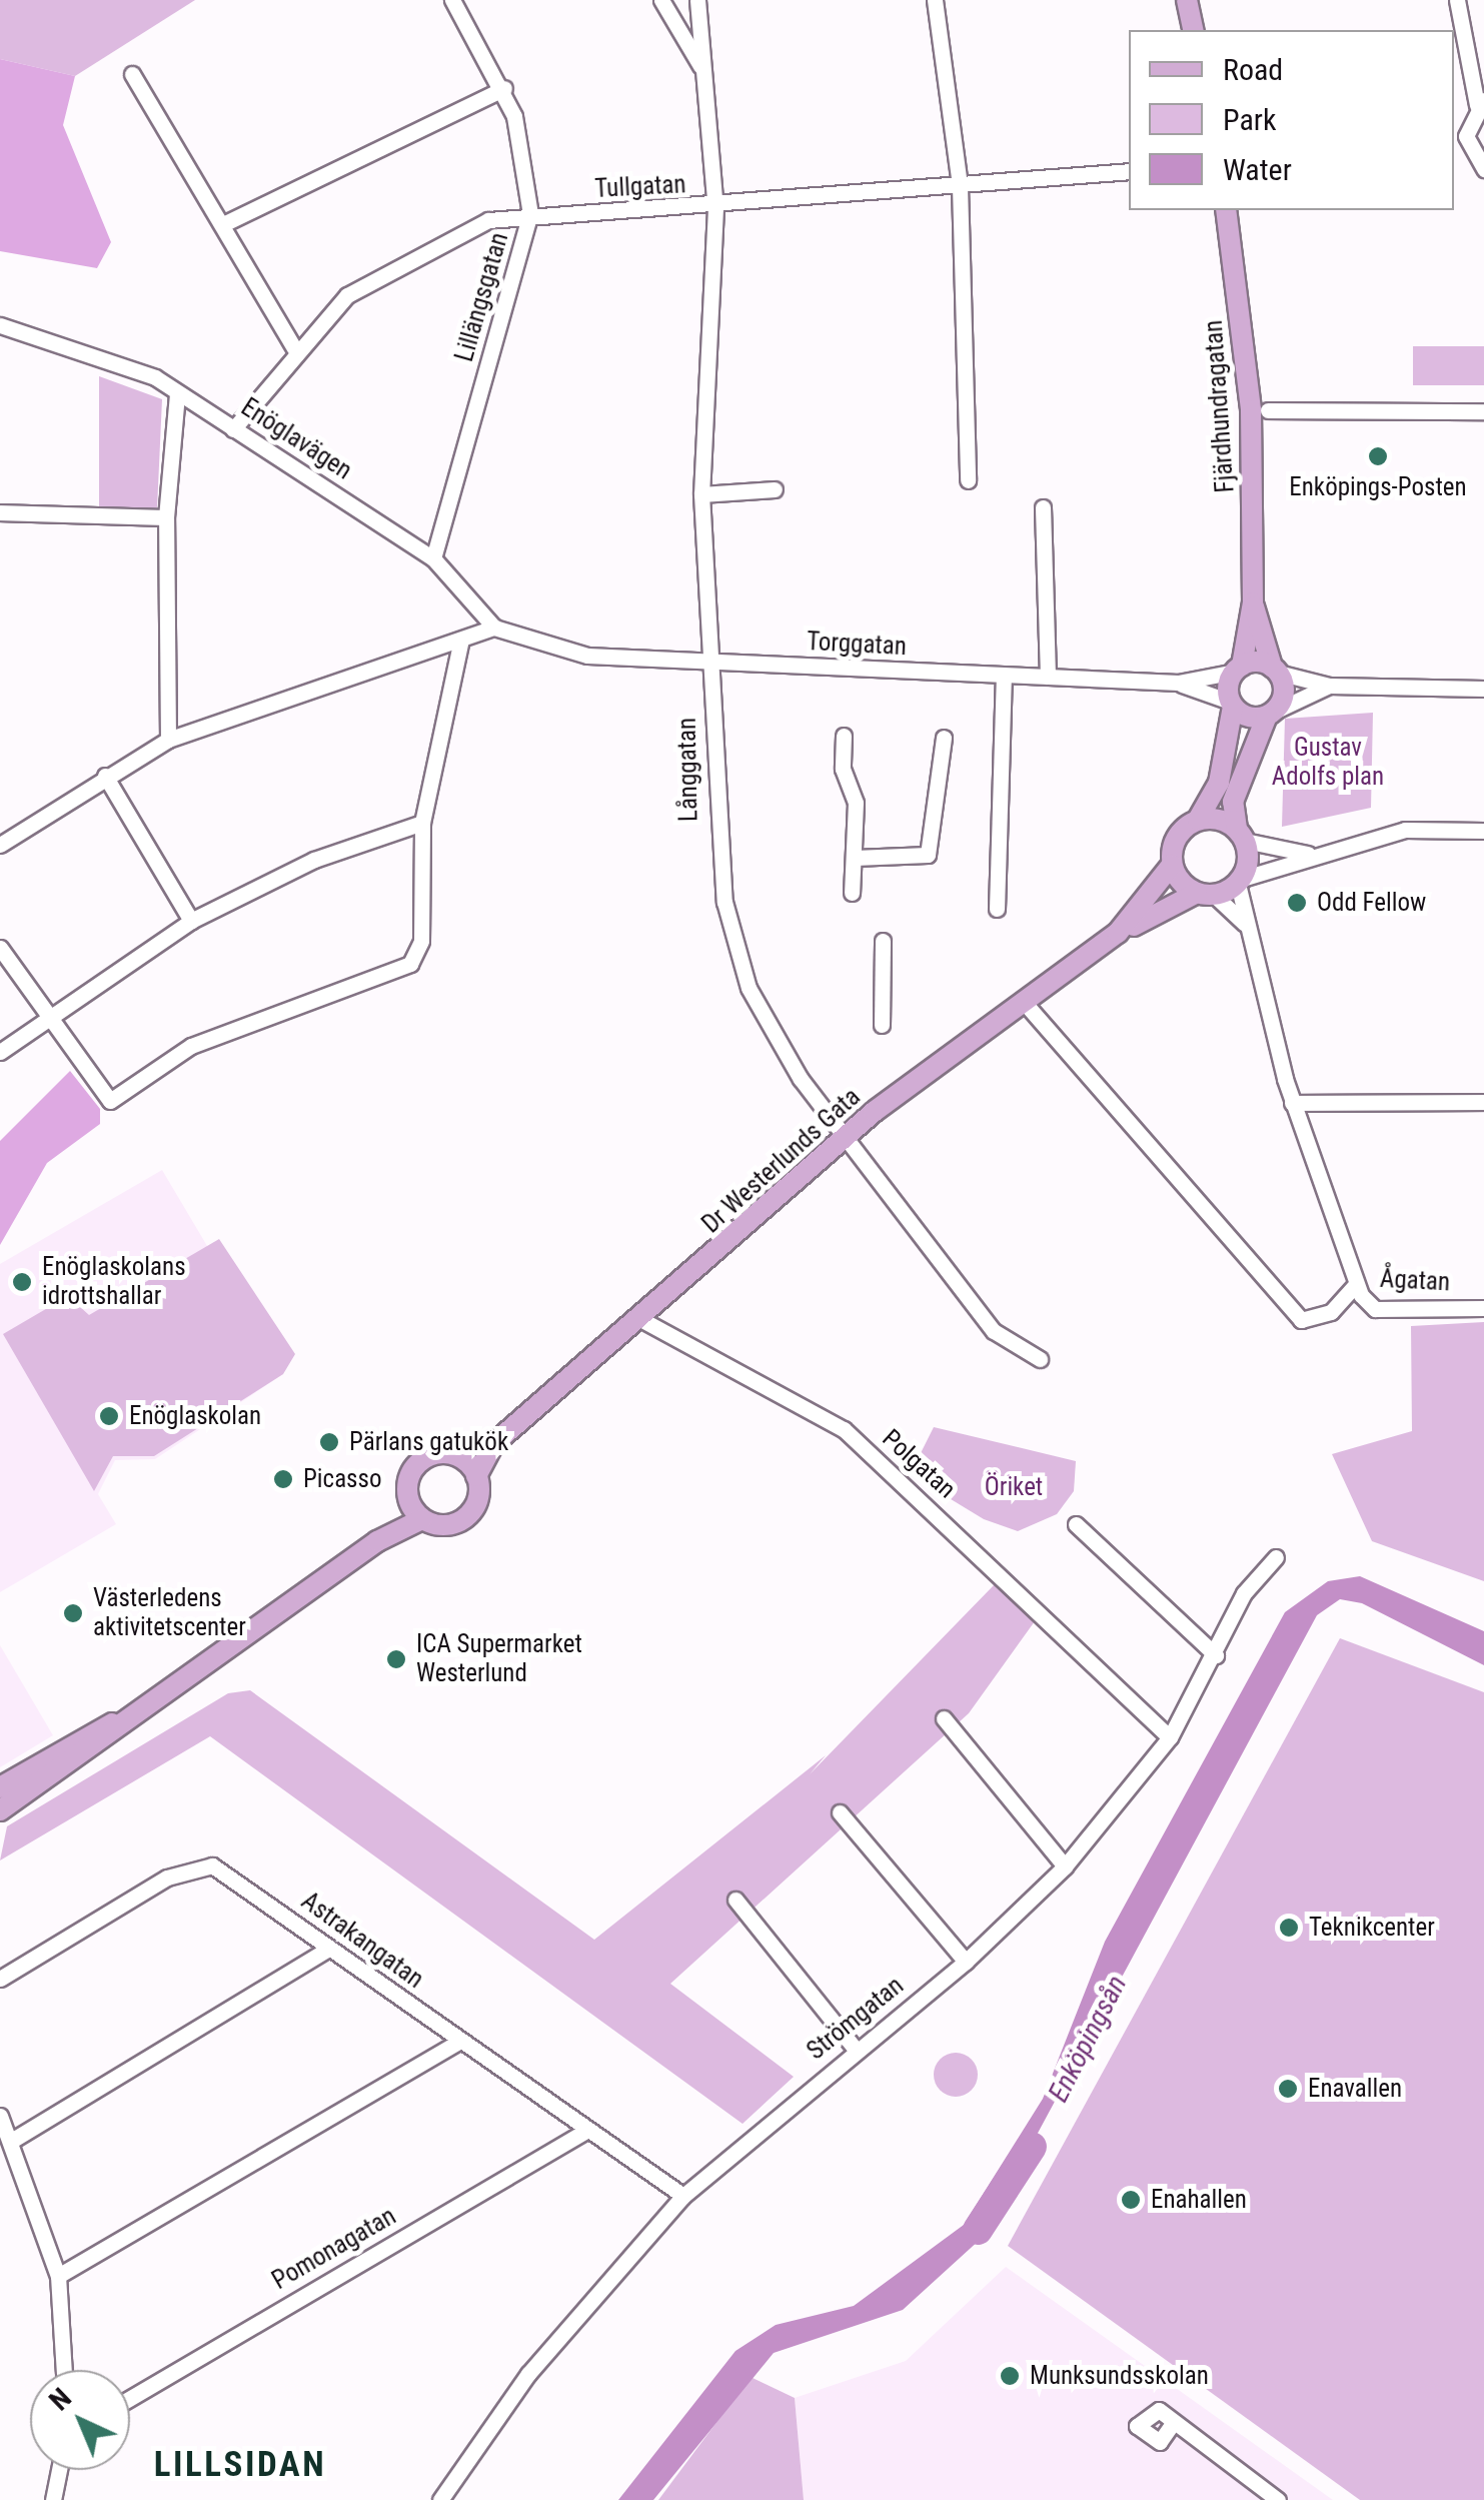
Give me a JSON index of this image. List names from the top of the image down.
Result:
{
  "streets": {
    "main road": ["Fjärdhundragatan", "Dr Westerlunds Gata"],
    "street": [
      "Tullgatan",
      "Lillängsgatan",
      "Enöglavägen",
      "Torggatan",
      "Långgatan",
      "Ågatan",
      "Polgatan",
      "Astrakangatan",
      "Strömgatan",
      "Pomonagatan"
    ]
  },
  "crossings": [
    ["Tullgatan", "Lillängsgatan"],
    ["Tullgatan", "Enöglavägen"],
    ["Tullgatan", "Långgatan"],
    ["Lillängsgatan", "Enöglavägen"],
    ["Fjärdhundragatan", "Torggatan"],
    ["Enöglavägen", "Torggatan"],
    ["Torggatan", "Långgatan"],
    ["Långgatan", "Dr Westerlunds Gata"],
    ["Dr Westerlunds Gata", "Polgatan"],
    ["Polgatan", "Strömgatan"],
    ["Astrakangatan", "Strömgatan"],
    ["Astrakangatan", "Pomonagatan"]
  ],
  "districts": ["LILLSIDAN"],
  "water": ["Enköpingsån"],
  "parks": ["Gustav Adolfs plan", "Öriket"],
  "places": [
    "Enköpings-Posten",
    "Odd Fellow",
    "Enöglaskolans idrottshallar",
    "Enöglaskolan",
    "Pärlans gatukök",
    "Picasso",
    "Västerledens aktivitetscenter",
    "ICA Supermarket Westerlund",
    "Teknikcenter",
    "Enavallen",
    "Enahallen",
    "Munksundsskolan"
  ],
  "legend": ["Road", "Park", "Water"],
  "north": "top left"
}
